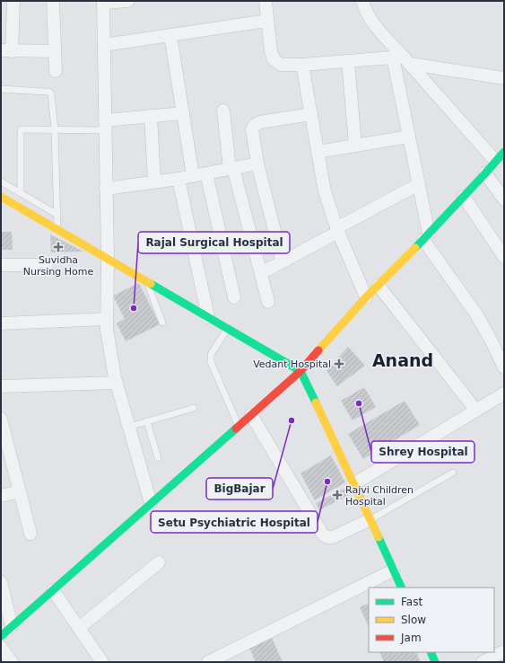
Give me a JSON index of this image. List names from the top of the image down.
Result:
{
  "districts": ["Anand"],
  "places": {
    "health": ["Suvidha Nursing Home", "Vedant Hospital", "Rajvi Children Hospital"],
    "other": [
      "Rajal Surgical Hospital",
      "Shrey Hospital",
      "BigBajar",
      "Setu Psychiatric Hospital"
    ]
  },
  "legend": ["Fast", "Slow", "Jam"]
}
